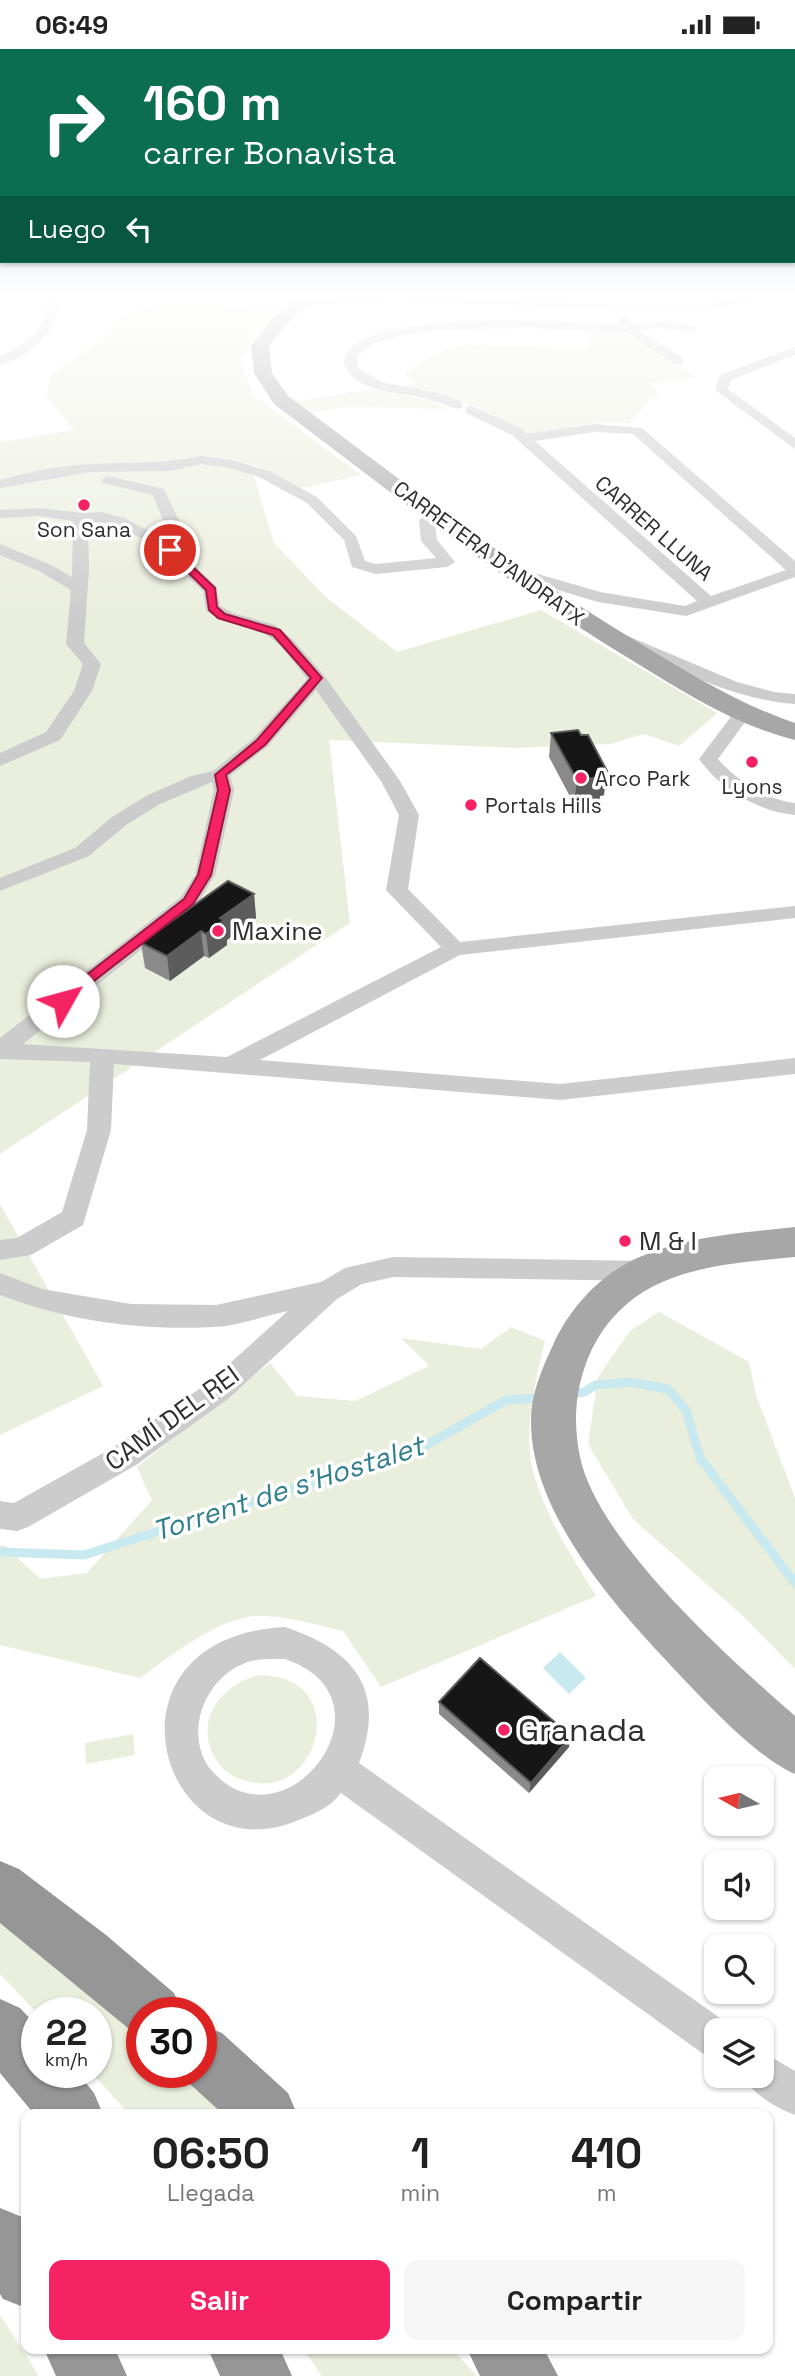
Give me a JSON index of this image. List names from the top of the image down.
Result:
{
  "streets": {
    "main road": ["CARRETERA D'ANDRATX"],
    "street": ["CARRER LLUNA", "CAMÍ DEL REI"]
  },
  "water": ["Torrent de s'Hostalet"],
  "places": [
    "Son Sana",
    "Lyons",
    "Arco Park",
    "Portals Hills",
    "Maxine",
    "M & I",
    "Granada"
  ],
  "north": "left",
  "page": {
    "status": "06:49",
    "turn": ["160 m", "carrer Bonavista"],
    "then": "Luego",
    "speed": "22 km/h",
    "limit": "30",
    "eta": [
      "06:50",
      "Llegada",
      "1",
      "min",
      "410",
      "m"
    ],
    "buttons": ["Salir", "Compartir"]
  }
}
